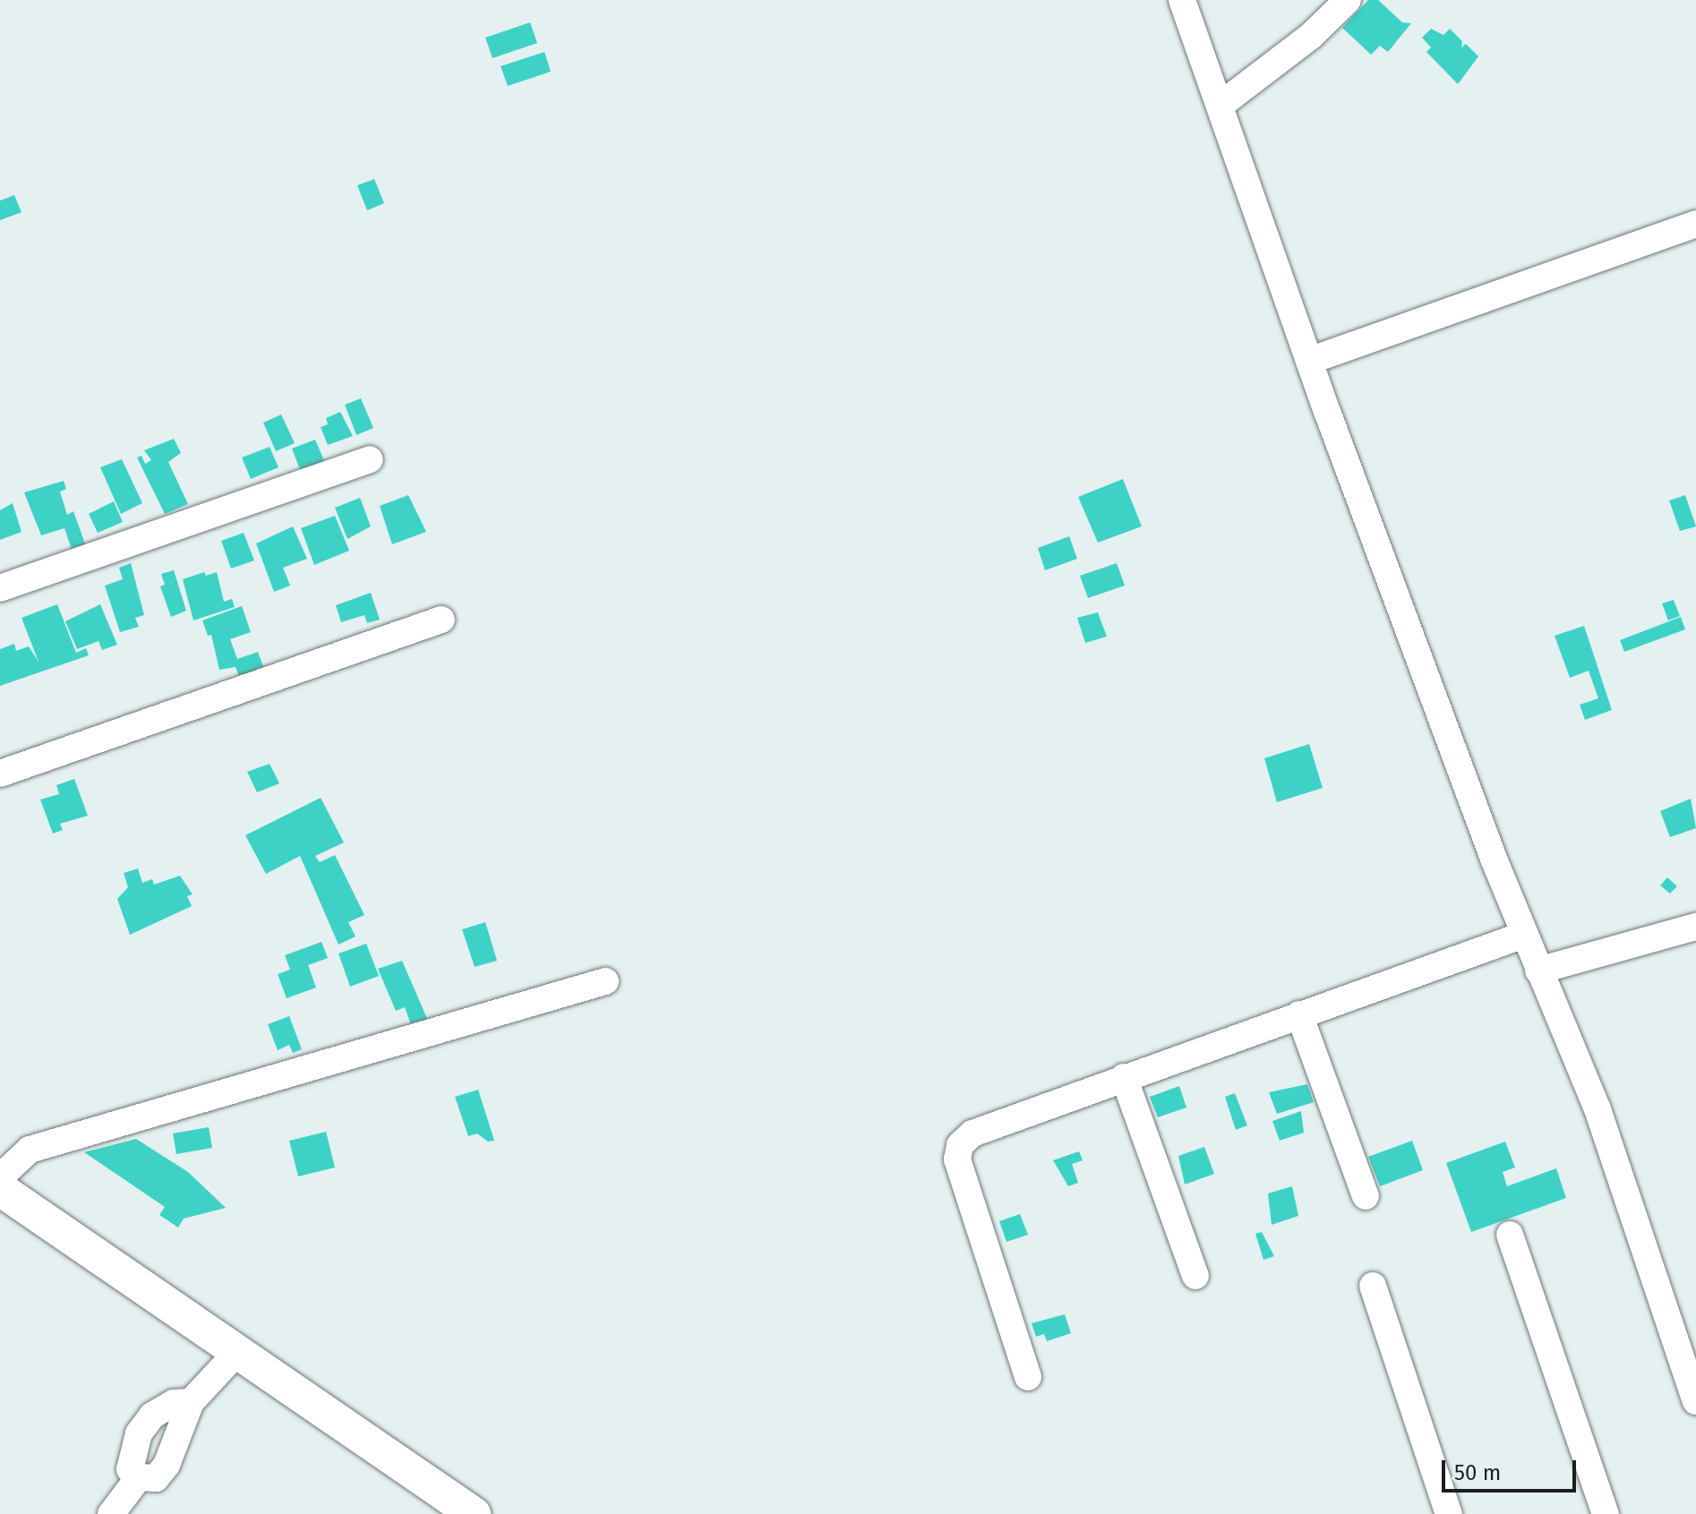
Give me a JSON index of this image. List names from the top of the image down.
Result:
{
  "scale_bar": "50 m"
}
